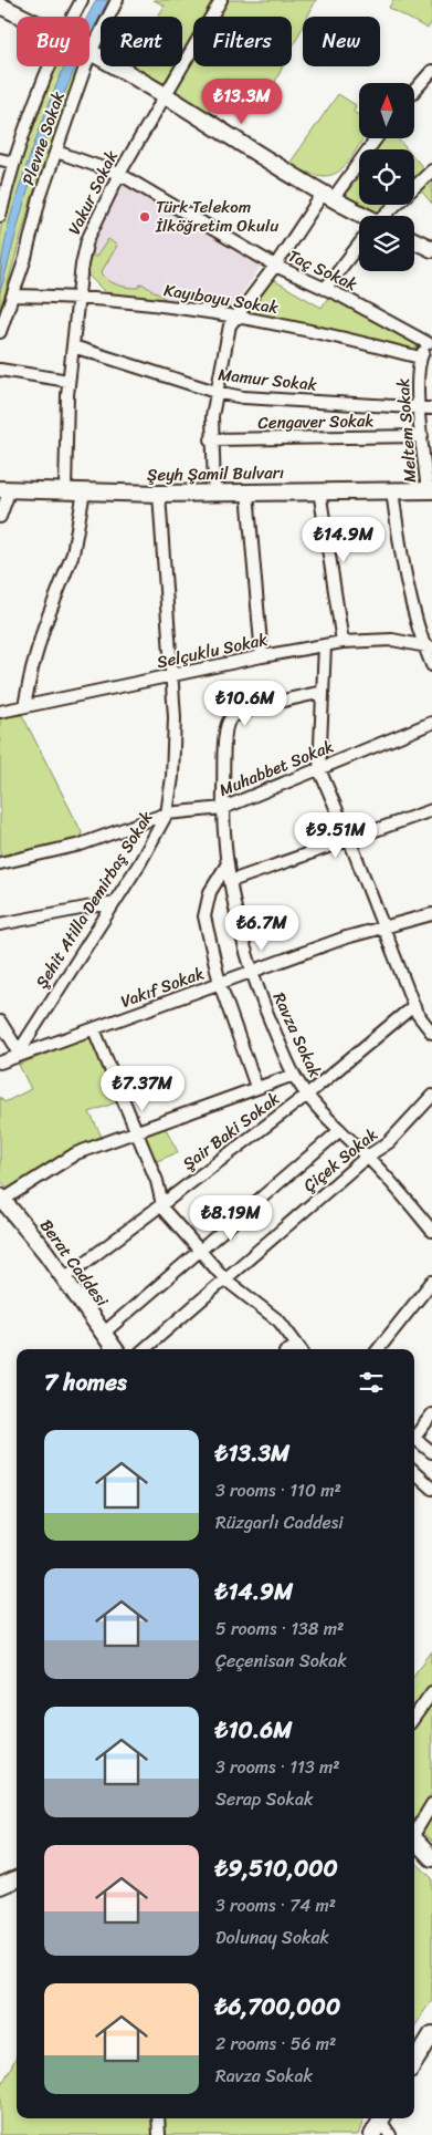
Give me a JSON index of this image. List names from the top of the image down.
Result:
{
  "streets": {
    "street": [
      "Plevne Sokak",
      "Vakur Sokak",
      "Taç Sokak",
      "Kayıboyu Sokak",
      "Mamur Sokak",
      "Cengaver Sokak",
      "Meltem Sokak",
      "Şeyh Şamil Bulvarı",
      "Selçuklu Sokak",
      "Muhabbet Sokak",
      "Şehit Atilla Demirbaş Sokak",
      "Vakıf Sokak",
      "Ravza Sokak",
      "Şair Baki Sokak",
      "Çiçek Sokak",
      "Berat Caddesi"
    ]
  },
  "crossings": [
    ["Plevne Sokak", "Taç Sokak"],
    ["Plevne Sokak", "Kayıboyu Sokak"],
    ["Vakur Sokak", "Taç Sokak"],
    ["Vakur Sokak", "Kayıboyu Sokak"],
    ["Vakur Sokak", "Mamur Sokak"],
    ["Vakur Sokak", "Şeyh Şamil Bulvarı"],
    ["Taç Sokak", "Meltem Sokak"],
    ["Kayıboyu Sokak", "Meltem Sokak"],
    ["Mamur Sokak", "Meltem Sokak"],
    ["Cengaver Sokak", "Meltem Sokak"],
    ["Meltem Sokak", "Şeyh Şamil Bulvarı"],
    ["Şeyh Şamil Bulvarı", "Şehit Atilla Demirbaş Sokak"],
    ["Selçuklu Sokak", "Şehit Atilla Demirbaş Sokak"],
    ["Muhabbet Sokak", "Şehit Atilla Demirbaş Sokak"],
    ["Muhabbet Sokak", "Ravza Sokak"],
    ["Şehit Atilla Demirbaş Sokak", "Vakıf Sokak"],
    ["Vakıf Sokak", "Ravza Sokak"],
    ["Ravza Sokak", "Şair Baki Sokak"],
    ["Ravza Sokak", "Çiçek Sokak"],
    ["Şair Baki Sokak", "Berat Caddesi"]
  ],
  "places": ["Türk Telekom İlköğretim Okulu"],
  "north": "top",
  "page": {
    "chip": [
      "Buy",
      "Rent",
      "Filters",
      "New"
    ],
    "price": [
      "₺13.3M",
      "₺14.9M",
      "₺10.6M",
      "₺9.51M",
      "₺6.7M",
      "₺7.37M",
      "₺8.19M"
    ],
    "heading": "7 homes",
    "list": [
      {
        "name": "₺13.3M",
        "note": "3 rooms · 110 m² · Rüzgarlı Caddesi"
      },
      {
        "name": "₺14.9M",
        "note": "5 rooms · 138 m² · Çeçenisan Sokak"
      },
      {
        "name": "₺10.6M",
        "note": "3 rooms · 113 m² · Serap Sokak"
      },
      {
        "name": "₺9,510,000",
        "note": "3 rooms · 74 m² · Dolunay Sokak"
      },
      {
        "name": "₺6,700,000",
        "note": "2 rooms · 56 m² · Ravza Sokak"
      }
    ]
  }
}
